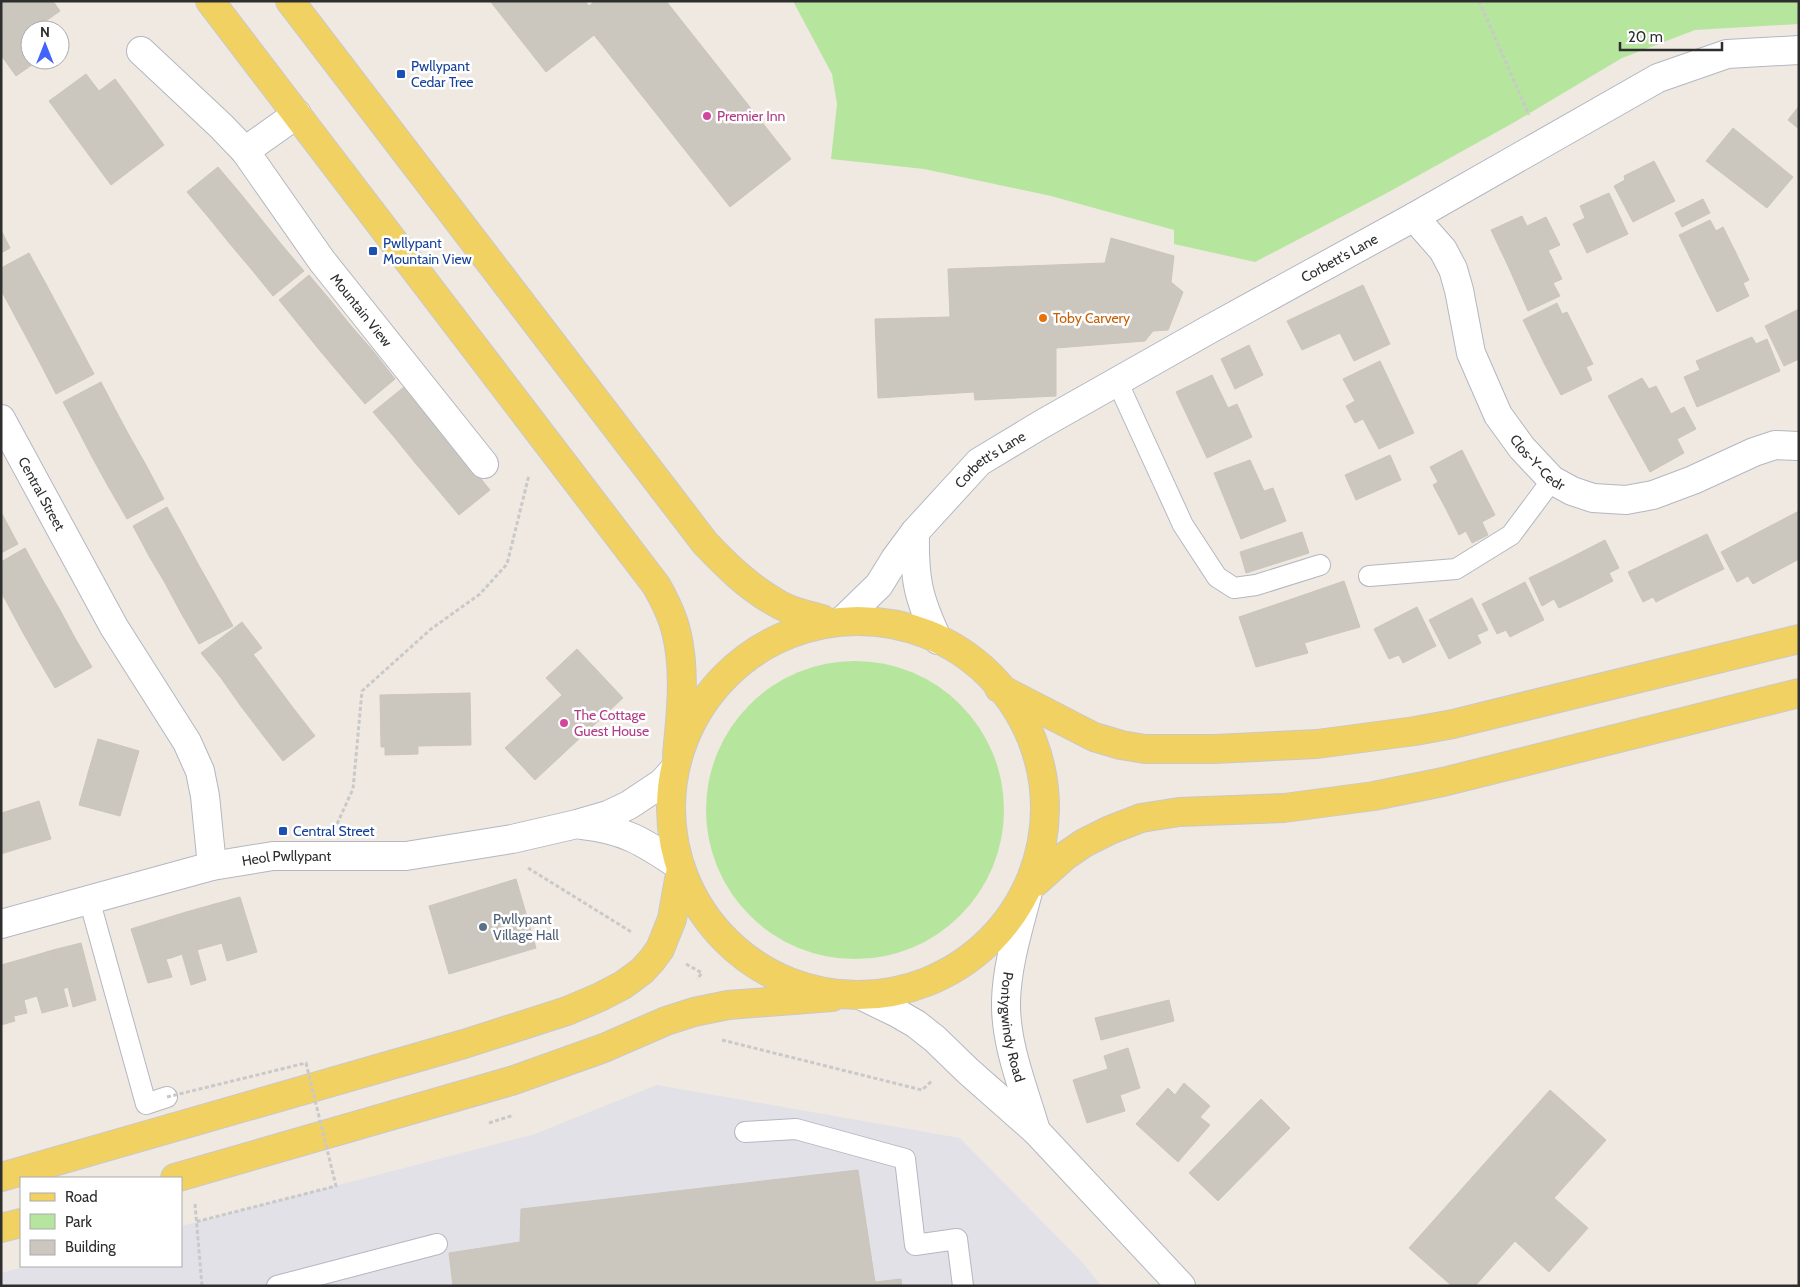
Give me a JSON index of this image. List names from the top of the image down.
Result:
{
  "streets": {
    "street": [
      "Corbett's Lane",
      "Mountain View",
      "Clos-Y-Cedr",
      "Central Street",
      "Heol Pwllypant",
      "Pontygwindy Road"
    ]
  },
  "crossings": [
    ["Corbett's Lane", "Clos-Y-Cedr"],
    ["Central Street", "Heol Pwllypant"]
  ],
  "places": {
    "transit": ["Pwllypant Cedar Tree", "Pwllypant Mountain View", "Central Street"],
    "other": [
      "Premier Inn",
      "Toby Carvery",
      "The Cottage Guest House",
      "Pwllypant Village Hall"
    ]
  },
  "legend": ["Road", "Park", "Building"],
  "scale_bar": "20 m",
  "north": "top"
}
